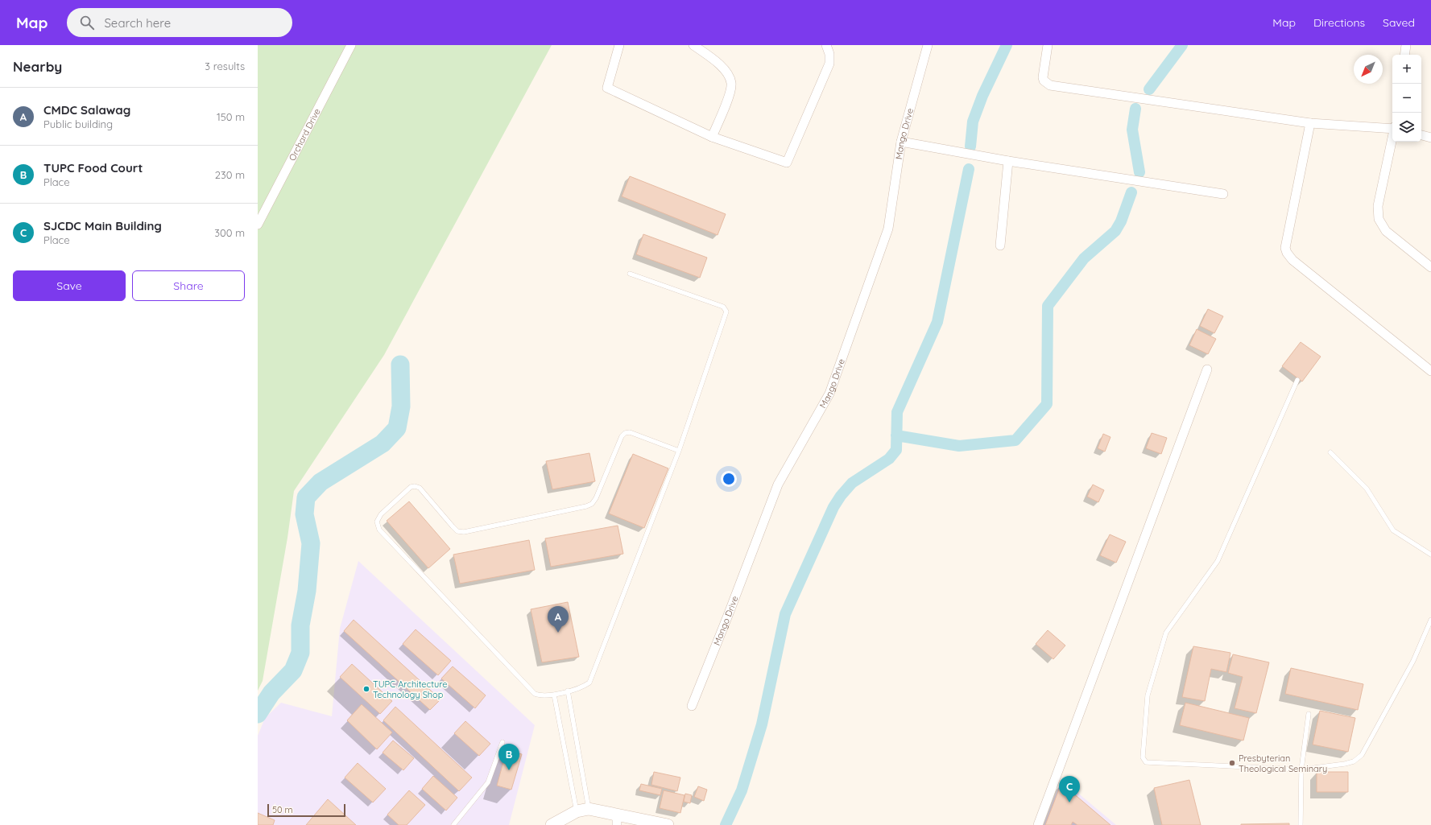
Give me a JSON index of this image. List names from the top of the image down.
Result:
{
  "streets": {
    "street": ["Mango Drive", "Orchard Drive"]
  },
  "places": ["TUPC Architecture Technology Shop", "Presbyterian Theological Seminary"],
  "scale_bar": "50 m",
  "north": "bottom left",
  "page": {
    "header": "Map",
    "search": "Search here",
    "nav": ["Map", "Directions", "Saved"],
    "heading": ["Nearby", "3 results"],
    "map_buttons": ["+", "−"],
    "list": [
      {
        "mark": "A",
        "name": "CMDC Salawag",
        "note": "Public building",
        "value": "150 m"
      },
      {
        "mark": "B",
        "name": "TUPC Food Court",
        "note": "Place",
        "value": "230 m"
      },
      {
        "mark": "C",
        "name": "SJCDC Main Building",
        "note": "Place",
        "value": "300 m"
      }
    ],
    "buttons": ["Save", "Share"],
    "pins": ["A", "B", "C"],
    "scale": "50 m"
  }
}
